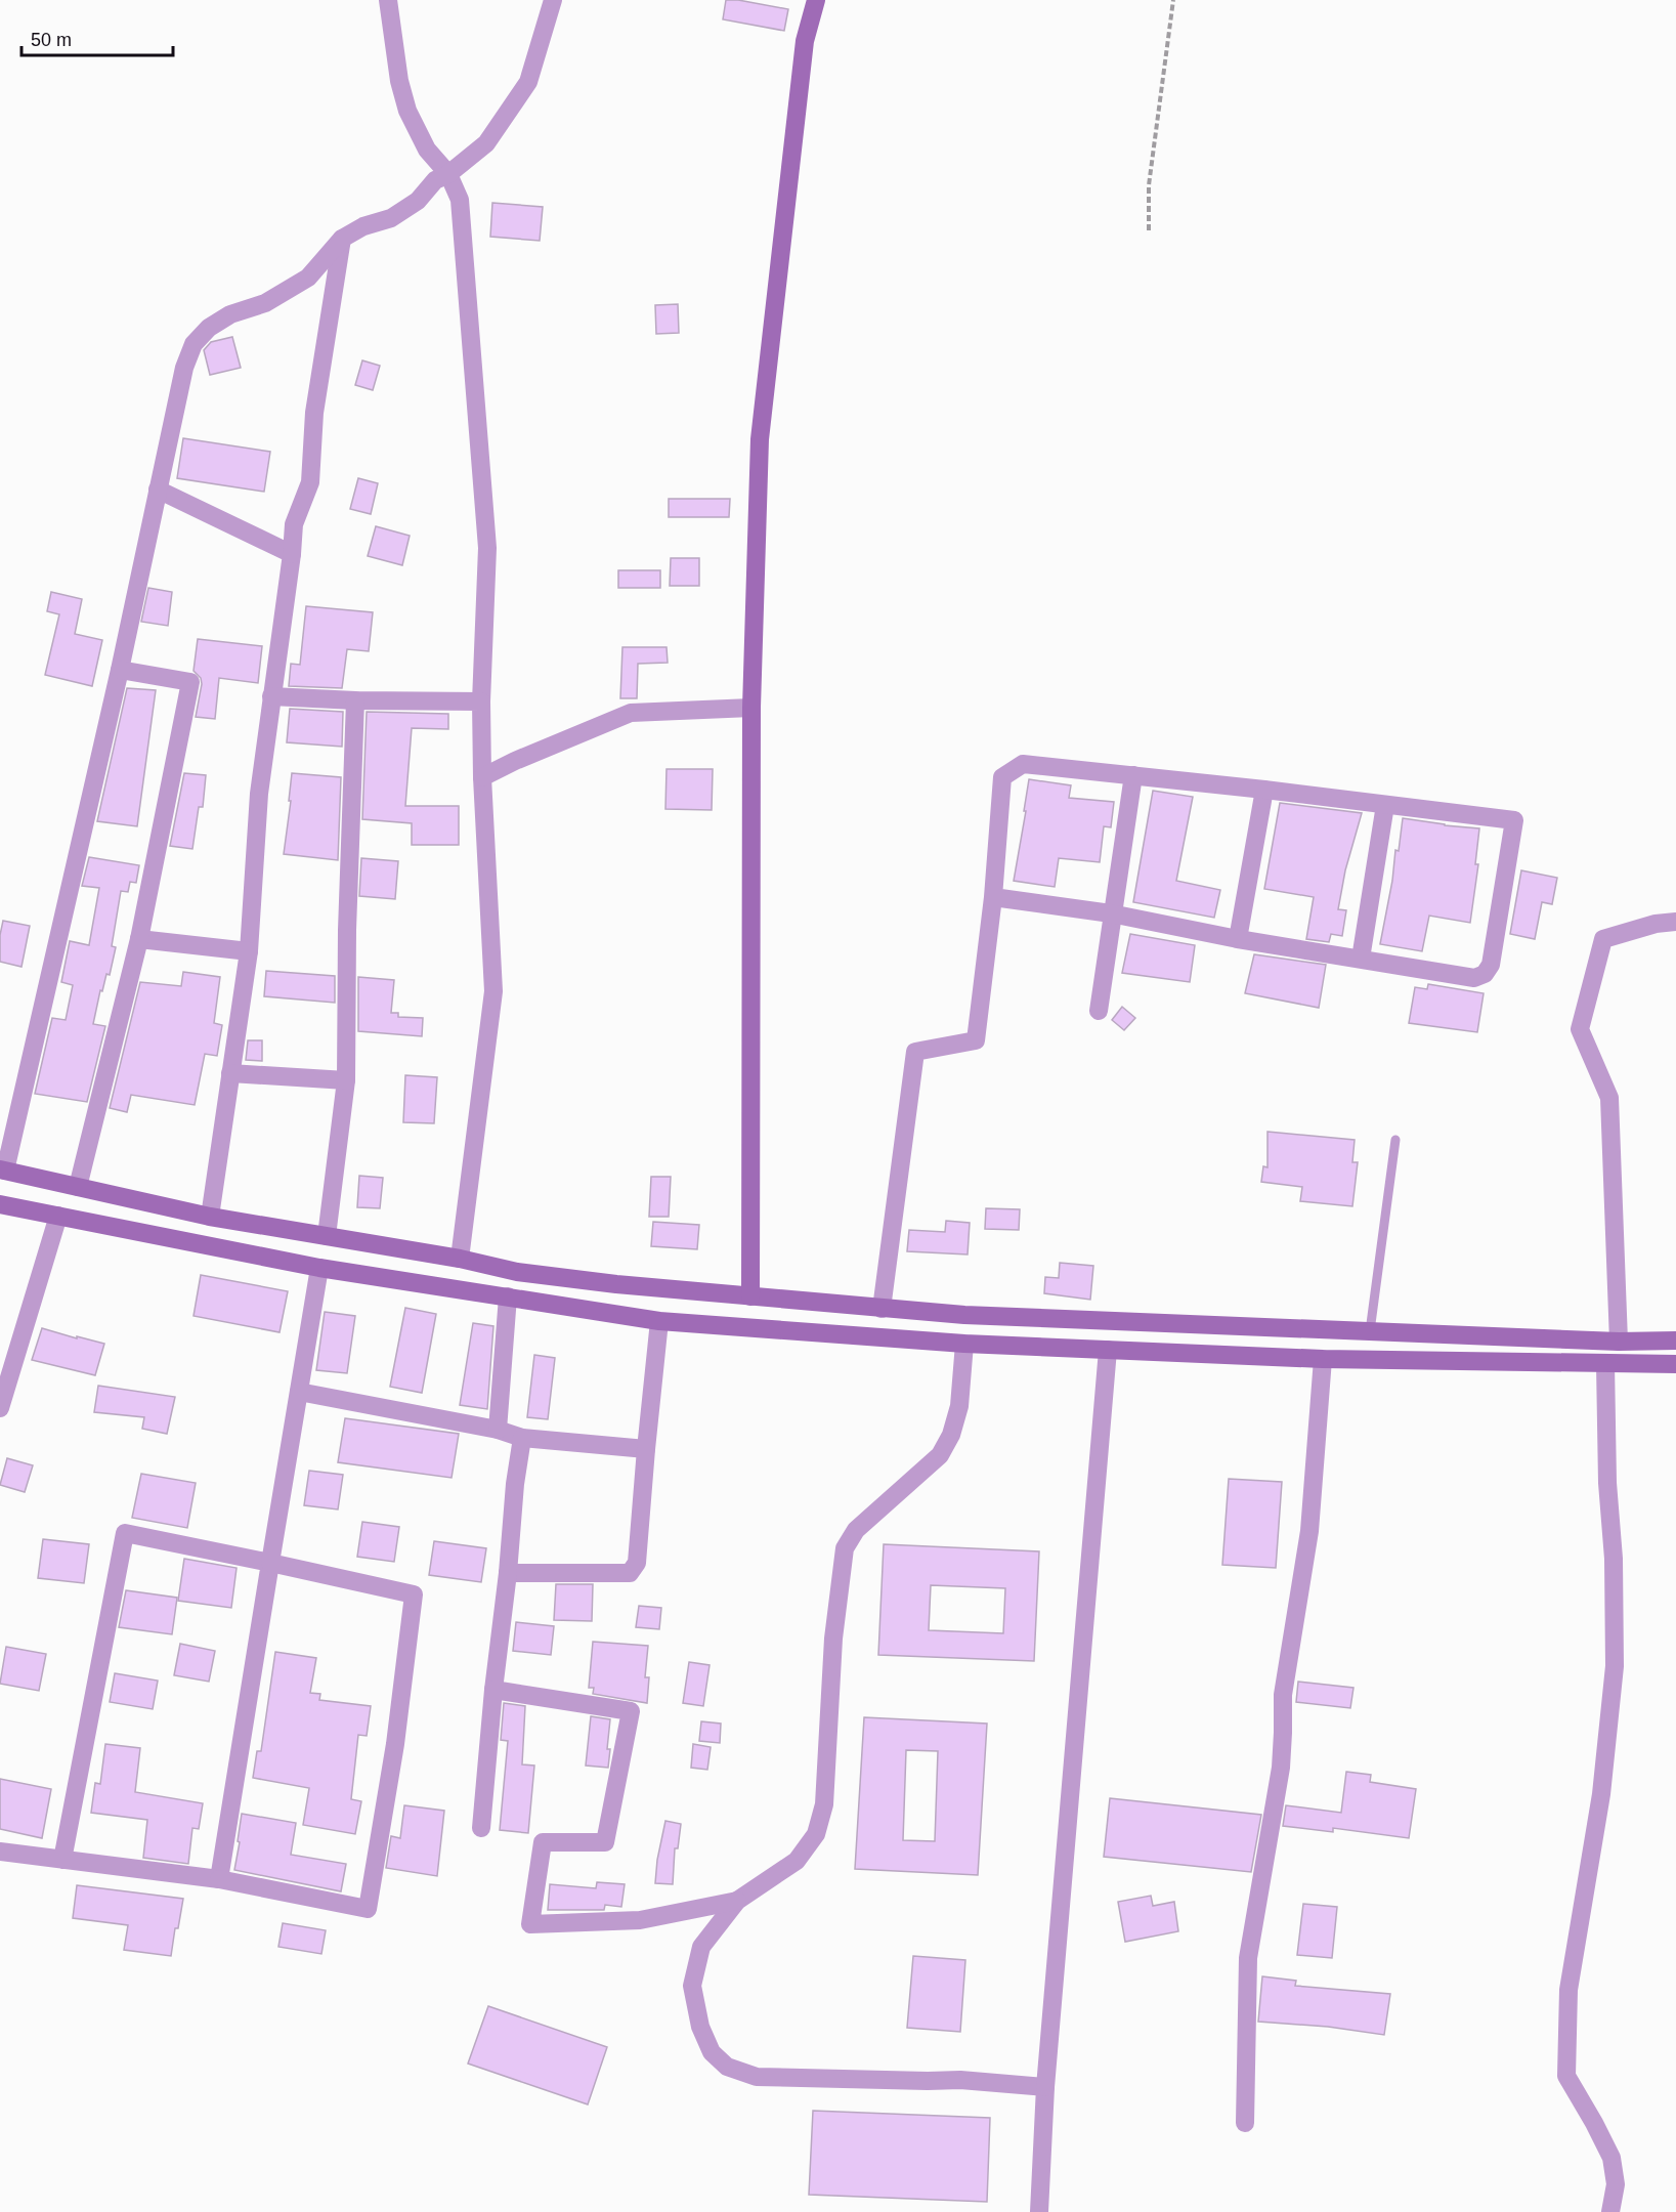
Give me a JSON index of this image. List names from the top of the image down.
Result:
{
  "scale_bar": "50 m"
}
